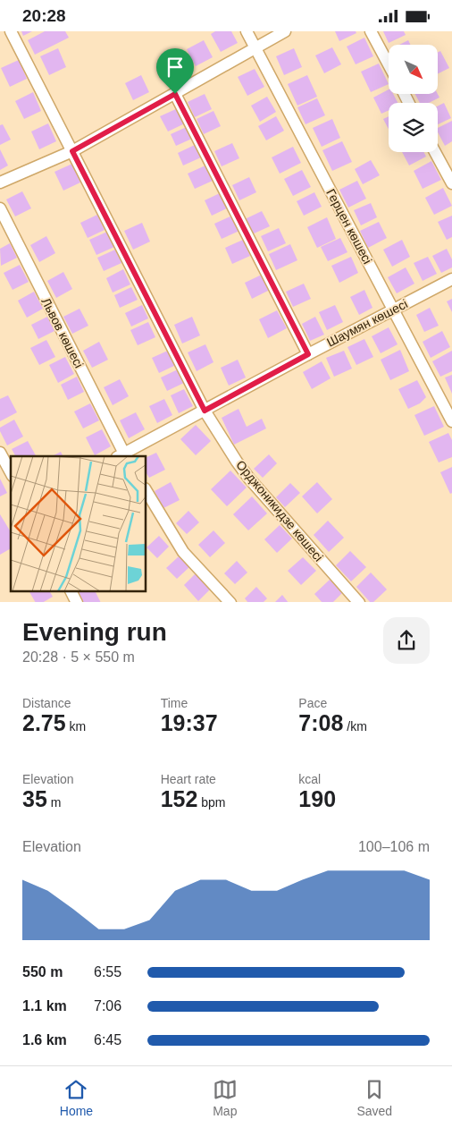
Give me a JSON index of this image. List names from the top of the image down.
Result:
{
  "streets": {
    "street": [
      "Герцен көшесі",
      "Шаумян көшесі",
      "Львов көшесі",
      "Орджоникидзе көшесі"
    ]
  },
  "crossings": [
    ["Герцен көшесі", "Шаумян көшесі"],
    ["Шаумян көшесі", "Львов көшесі"],
    ["Шаумян көшесі", "Орджоникидзе көшесі"]
  ],
  "north": "bottom right",
  "page": {
    "status": "20:28",
    "heading": ["Evening run", "20:28 · 5 × 550 m"],
    "stats": [
      ["Distance", "2.75 km"],
      ["Time", "19:37"],
      ["Pace", "7:08 /km"],
      ["Elevation", "35 m"],
      ["Heart rate", "152 bpm"],
      ["kcal", "190"]
    ],
    "chart": ["Elevation", "100–106 m"],
    "list": [
      {
        "name": "550 m",
        "note": "6:55"
      },
      {
        "name": "1.1 km",
        "note": "7:06"
      },
      {
        "name": "1.6 km",
        "note": "6:45"
      }
    ],
    "tabs": ["Home", "Map", "Saved"]
  }
}
